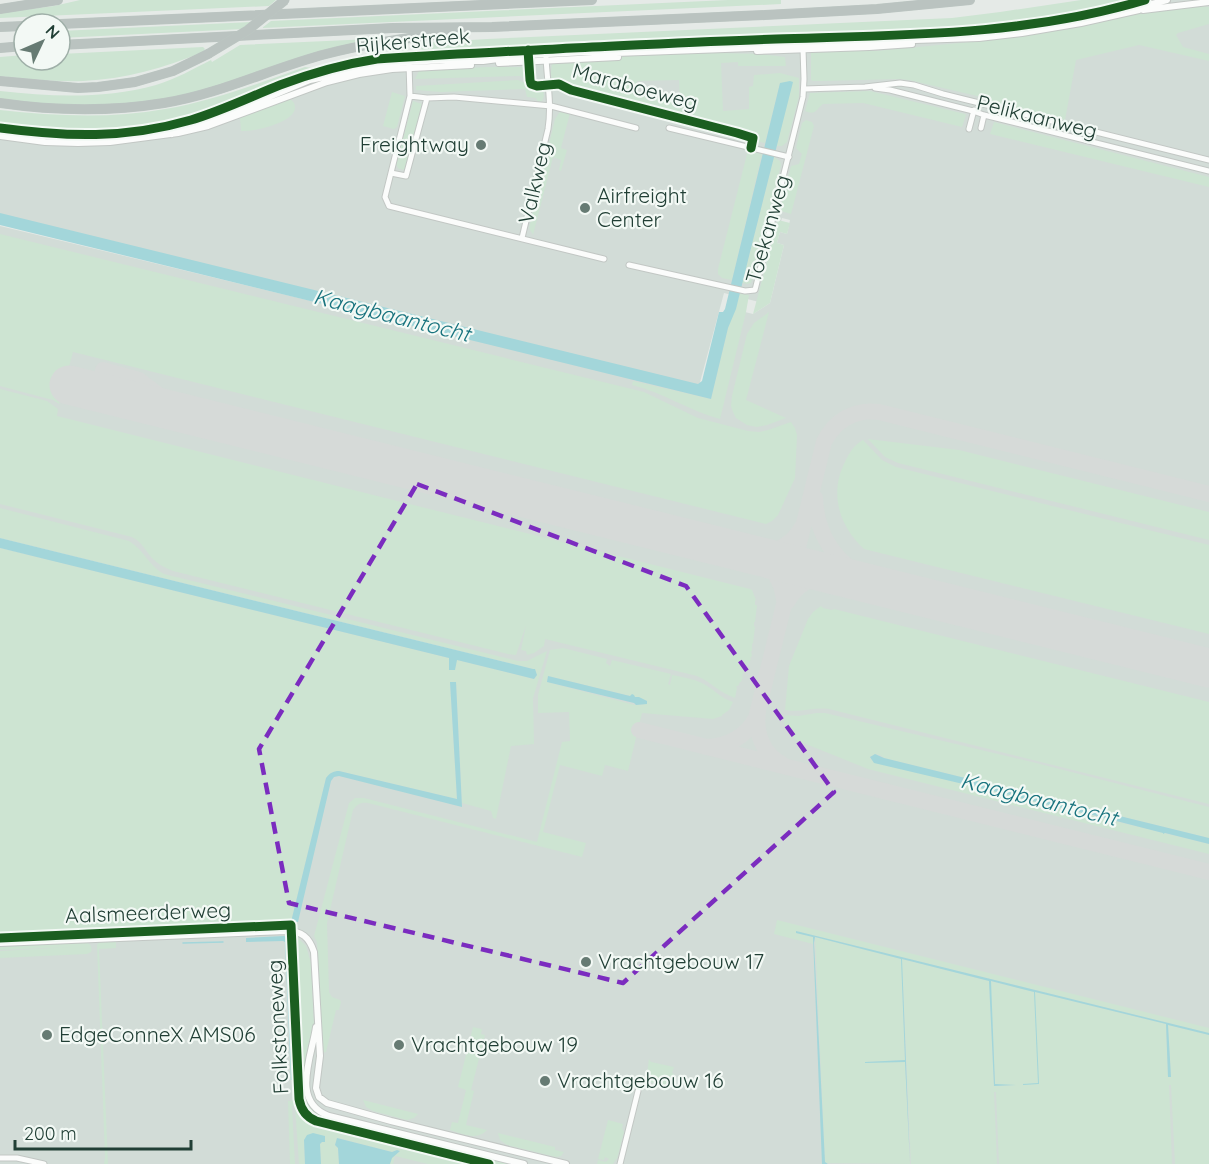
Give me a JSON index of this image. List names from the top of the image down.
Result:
{
  "streets": {
    "street": [
      "Rijkerstreek",
      "Maraboeweg",
      "Pelikaanweg",
      "Valkweg",
      "Toekanweg",
      "Aalsmeerderweg",
      "Folkstoneweg"
    ]
  },
  "crossings": [
    ["Rijkerstreek", "Valkweg"],
    ["Rijkerstreek", "Toekanweg"],
    ["Maraboeweg", "Toekanweg"],
    ["Pelikaanweg", "Toekanweg"],
    ["Aalsmeerderweg", "Folkstoneweg"]
  ],
  "water": ["Kaagbaantocht"],
  "places": [
    "Freightway",
    "Airfreight Center",
    "Vrachtgebouw 17",
    "EdgeConneX AMS06",
    "Vrachtgebouw 19",
    "Vrachtgebouw 16"
  ],
  "scale_bar": "200 m",
  "north": "top right"
}
